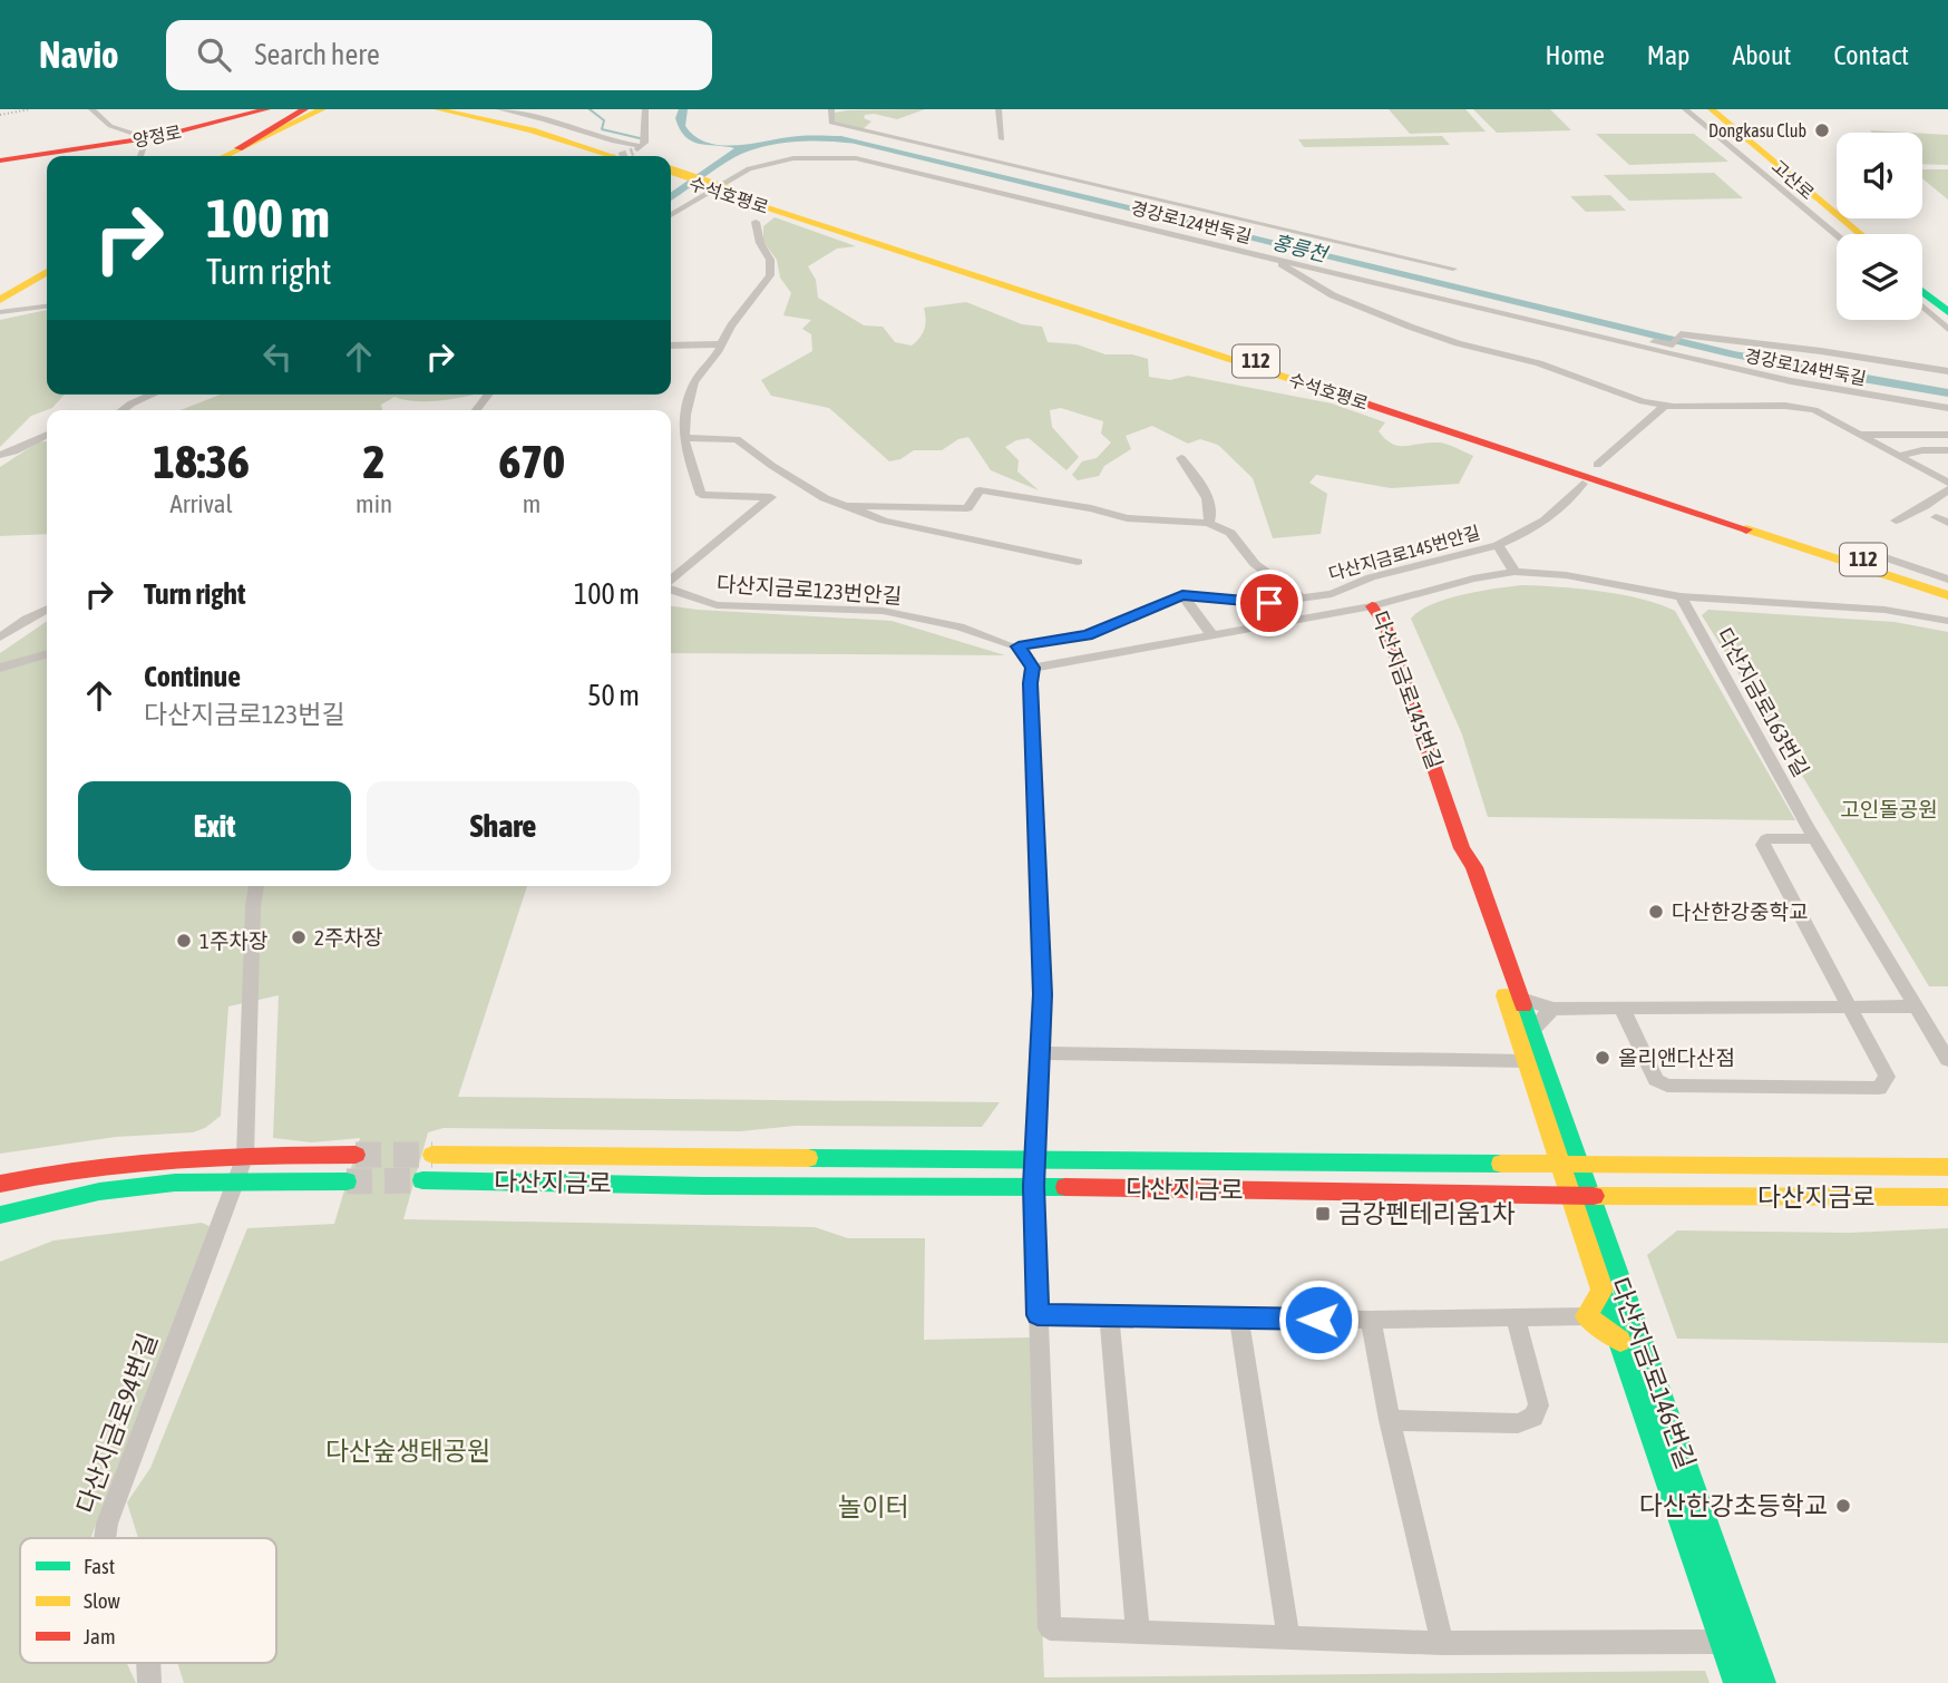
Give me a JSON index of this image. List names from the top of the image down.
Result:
{
  "streets": {
    "main road": [
      "양정로",
      "고산로",
      "수석호평로",
      "112",
      "다산지금로145번길",
      "다산지금로",
      "다산지금로146번길"
    ],
    "street": [
      "경강로124번둑길",
      "다산지금로145번안길",
      "다산지금로123번안길",
      "다산지금로163번길",
      "다산지금로94번길"
    ]
  },
  "crossings": [
    ["다산지금로145번안길", "다산지금로123번안길"],
    ["다산지금로145번안길", "다산지금로145번길"],
    ["다산지금로145번길", "다산지금로163번길"],
    ["다산지금로145번길", "다산지금로"],
    ["다산지금로145번길", "다산지금로146번길"],
    ["다산지금로", "다산지금로146번길"]
  ],
  "water": ["홍릉천"],
  "parks": ["고인돌공원", "다산숲생태공원", "놀이터"],
  "places": {
    "other": [
      "Dongkasu Club",
      "다산한강중학교",
      "2주차장",
      "1주차장",
      "올리앤다산점",
      "다산한강초등학교"
    ],
    "transit": ["금강펜테리움1차"]
  },
  "legend": ["Fast", "Slow", "Jam"],
  "page": {
    "header": "Navio",
    "search": "Search here",
    "nav": [
      "Home",
      "Map",
      "About",
      "Contact"
    ],
    "turn": ["100 m", "Turn right"],
    "eta": [
      "18:36",
      "Arrival",
      "2",
      "min",
      "670",
      "m"
    ],
    "list": [
      {
        "name": "Turn right",
        "value": "100 m"
      },
      {
        "name": "Continue",
        "note": "다산지금로123번길",
        "value": "50 m"
      }
    ],
    "buttons": ["Exit", "Share"]
  }
}
